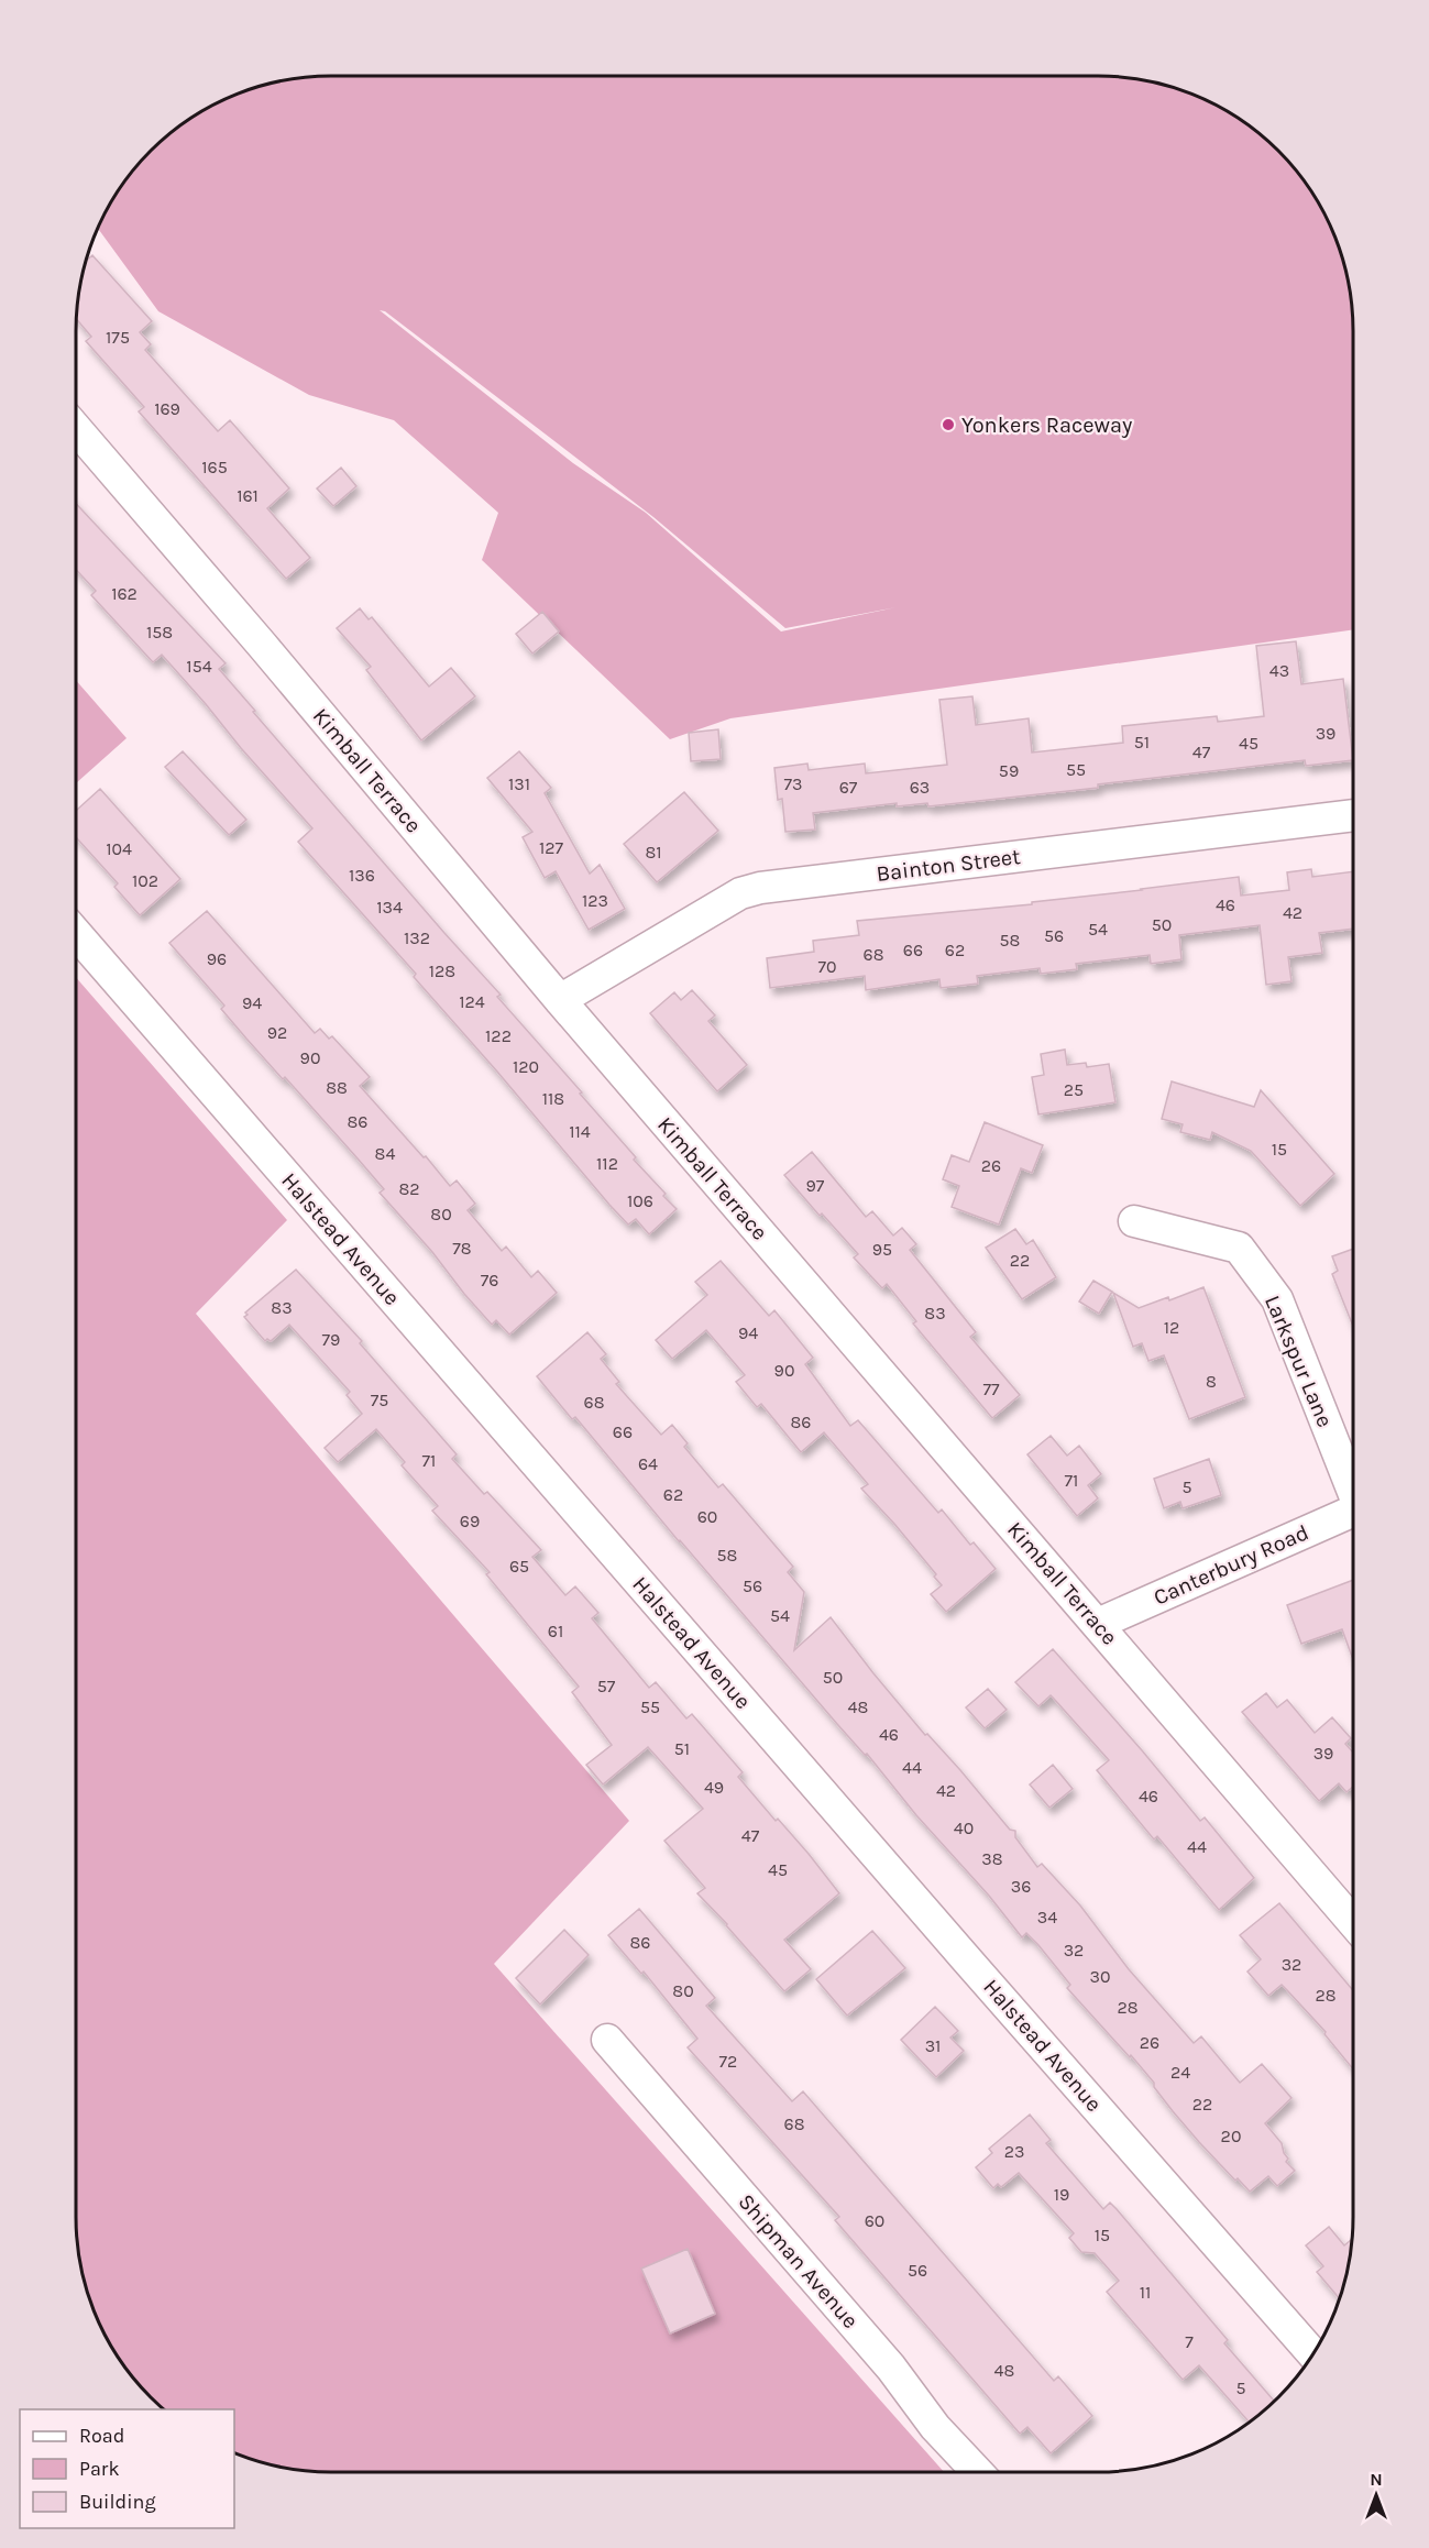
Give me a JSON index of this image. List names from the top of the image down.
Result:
{
  "streets": {
    "street": [
      "Kimball Terrace",
      "Bainton Street",
      "Halstead Avenue",
      "Larkspur Lane",
      "Canterbury Road",
      "Shipman Avenue"
    ]
  },
  "crossings": [
    ["Kimball Terrace", "Bainton Street"],
    ["Kimball Terrace", "Canterbury Road"]
  ],
  "places": ["Yonkers Raceway"],
  "house_numbers": [
    "175",
    "169",
    "165",
    "161",
    "162",
    "158",
    "154",
    "43",
    "39",
    "51",
    "45",
    "47",
    "55",
    "59",
    "131",
    "73",
    "67",
    "63",
    "127",
    "104",
    "81",
    "136",
    "102",
    "123",
    "46",
    "134",
    "42",
    "50",
    "54",
    "56",
    "132",
    "58",
    "66",
    "62",
    "68",
    "96",
    "70",
    "128",
    "124",
    "94",
    "92",
    "122",
    "90",
    "120",
    "88",
    "25",
    "118",
    "86",
    "114",
    "15",
    "84",
    "112",
    "26",
    "97",
    "82",
    "106",
    "80",
    "78",
    "95",
    "22",
    "76",
    "83",
    "83",
    "12",
    "94",
    "79",
    "90",
    "8",
    "77",
    "75",
    "68",
    "86",
    "66",
    "71",
    "64",
    "71",
    "5",
    "62",
    "60",
    "69",
    "58",
    "65",
    "56",
    "54",
    "61",
    "50",
    "57",
    "55",
    "48",
    "46",
    "51",
    "39",
    "44",
    "49",
    "42",
    "46",
    "40",
    "47",
    "44",
    "38",
    "45",
    "36",
    "34",
    "86",
    "32",
    "32",
    "30",
    "80",
    "28",
    "28",
    "26",
    "31",
    "72",
    "24",
    "22",
    "68",
    "20",
    "23",
    "19",
    "60",
    "15",
    "56",
    "11",
    "7",
    "48",
    "5"
  ],
  "legend": ["Road", "Park", "Building"],
  "north": "top"
}
